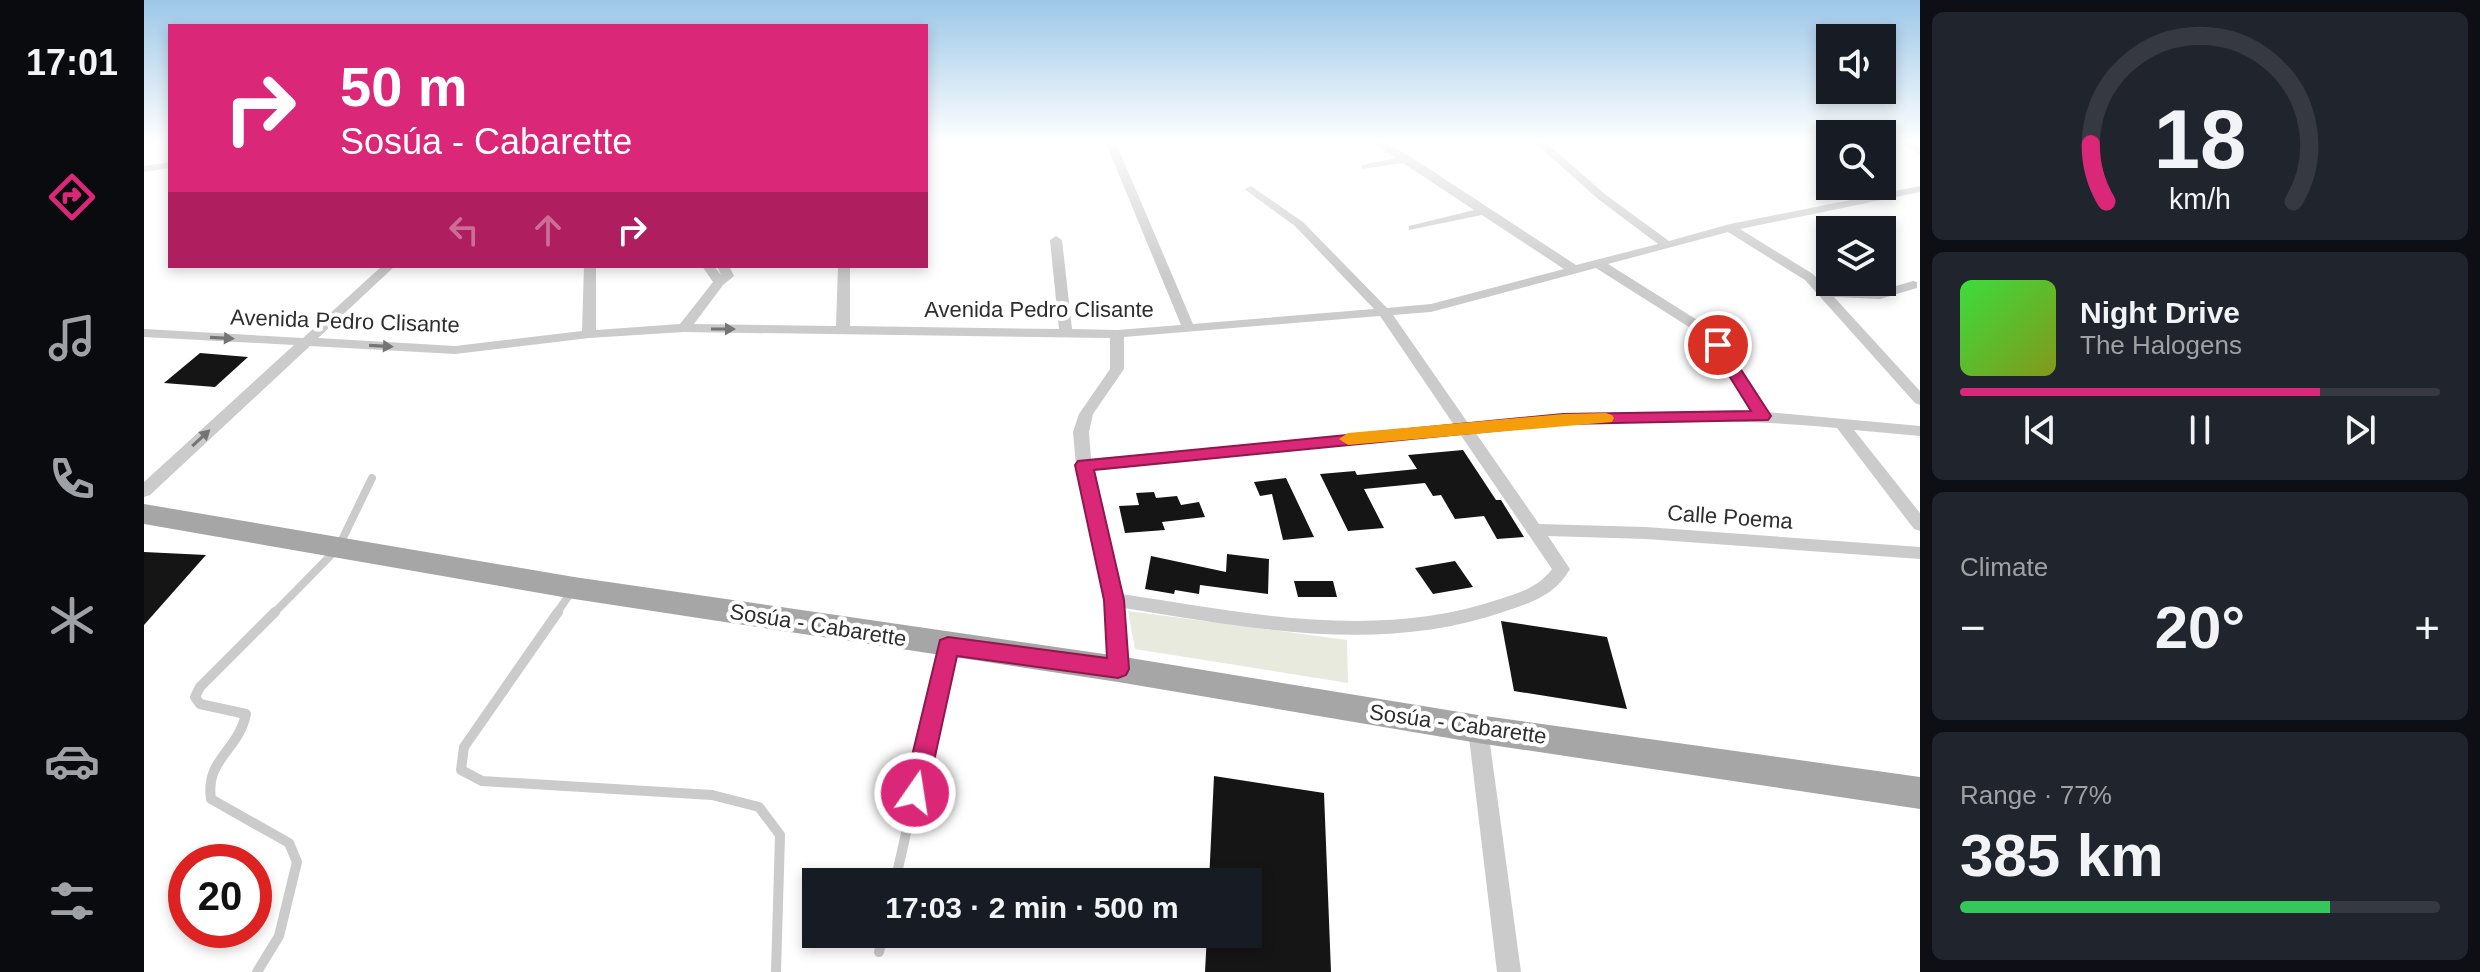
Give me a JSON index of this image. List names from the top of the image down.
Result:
{
  "streets": {
    "main road": ["Sosúa - Cabarette"],
    "street": ["Avenida Pedro Clisante", "Calle Poema"]
  },
  "page": {
    "tabs": "17:01",
    "turn": ["50 m", "Sosúa - Cabarette"],
    "song": ["Night Drive", "The Halogens"],
    "tile": [
      "Climate",
      ["Range · 77%", "385 km"]
    ],
    "heat": ["−", "20°", "+"],
    "limit": "20",
    "trip": "17:03 · 2 min · 500 m",
    "gauge": ["18", "km/h"]
  }
}
